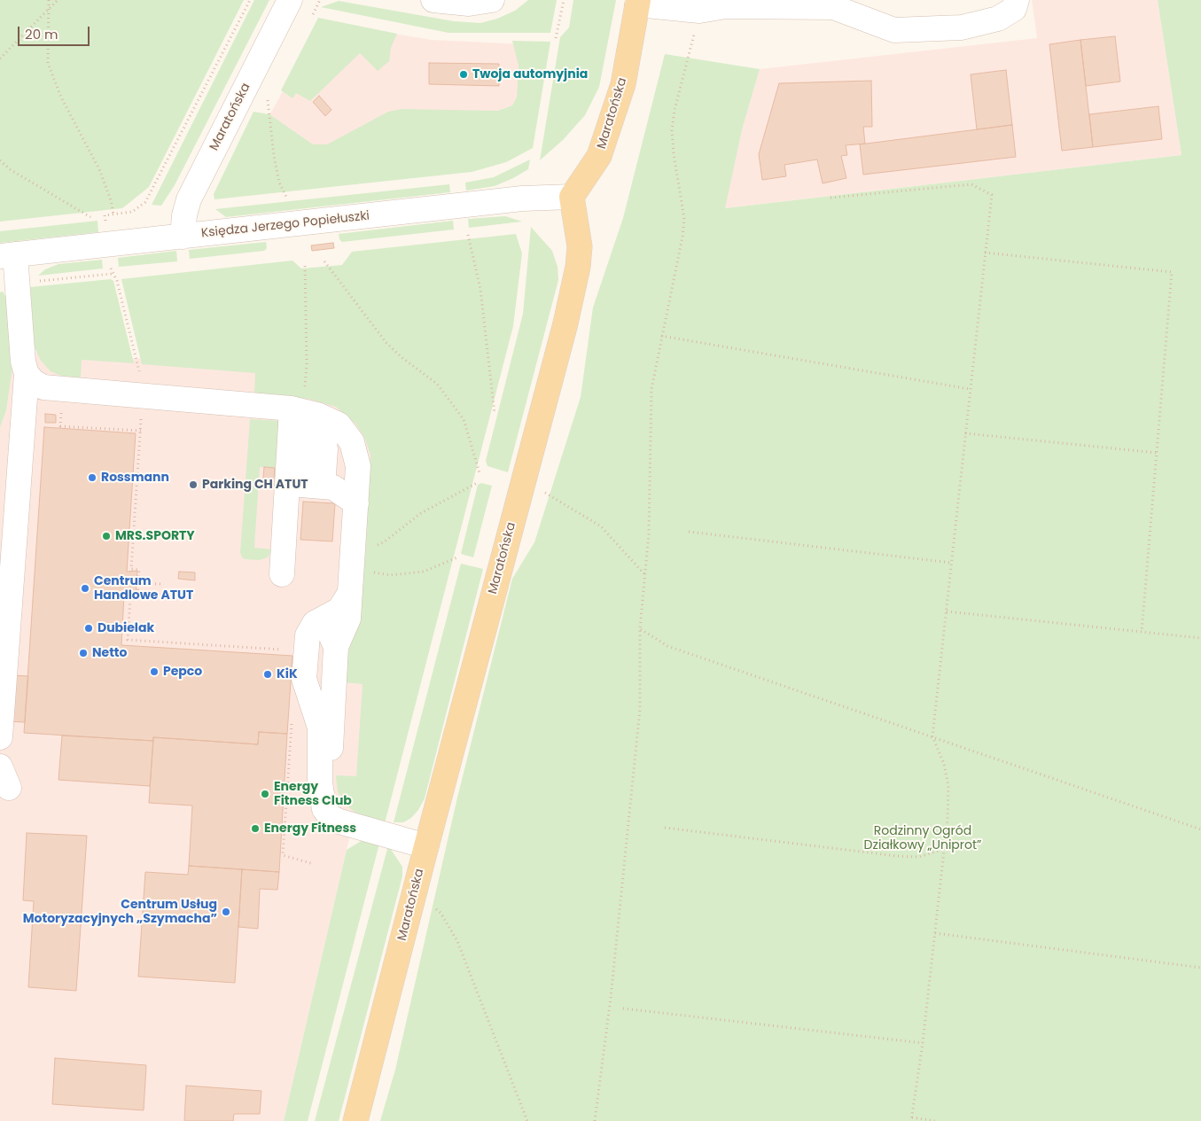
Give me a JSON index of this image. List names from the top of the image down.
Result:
{
  "streets": {
    "main road": ["Maratońska"],
    "street": ["Księdza Jerzego Popiełuszki"]
  },
  "crossings": [
    ["Maratońska", "Księdza Jerzego Popiełuszki"]
  ],
  "parks": ["Rodzinny Ogród Działkowy „Uniprot”"],
  "places": [
    "Twoja automyjnia",
    "Rossmann",
    "Parking CH ATUT",
    "MRS.SPORTY",
    "Centrum Handlowe ATUT",
    "Dubielak",
    "Netto",
    "Pepco",
    "KiK",
    "Energy Fitness Club",
    "Energy Fitness",
    "Centrum Usług Motoryzacyjnych „Szymacha”"
  ],
  "scale_bar": "20 m"
}
